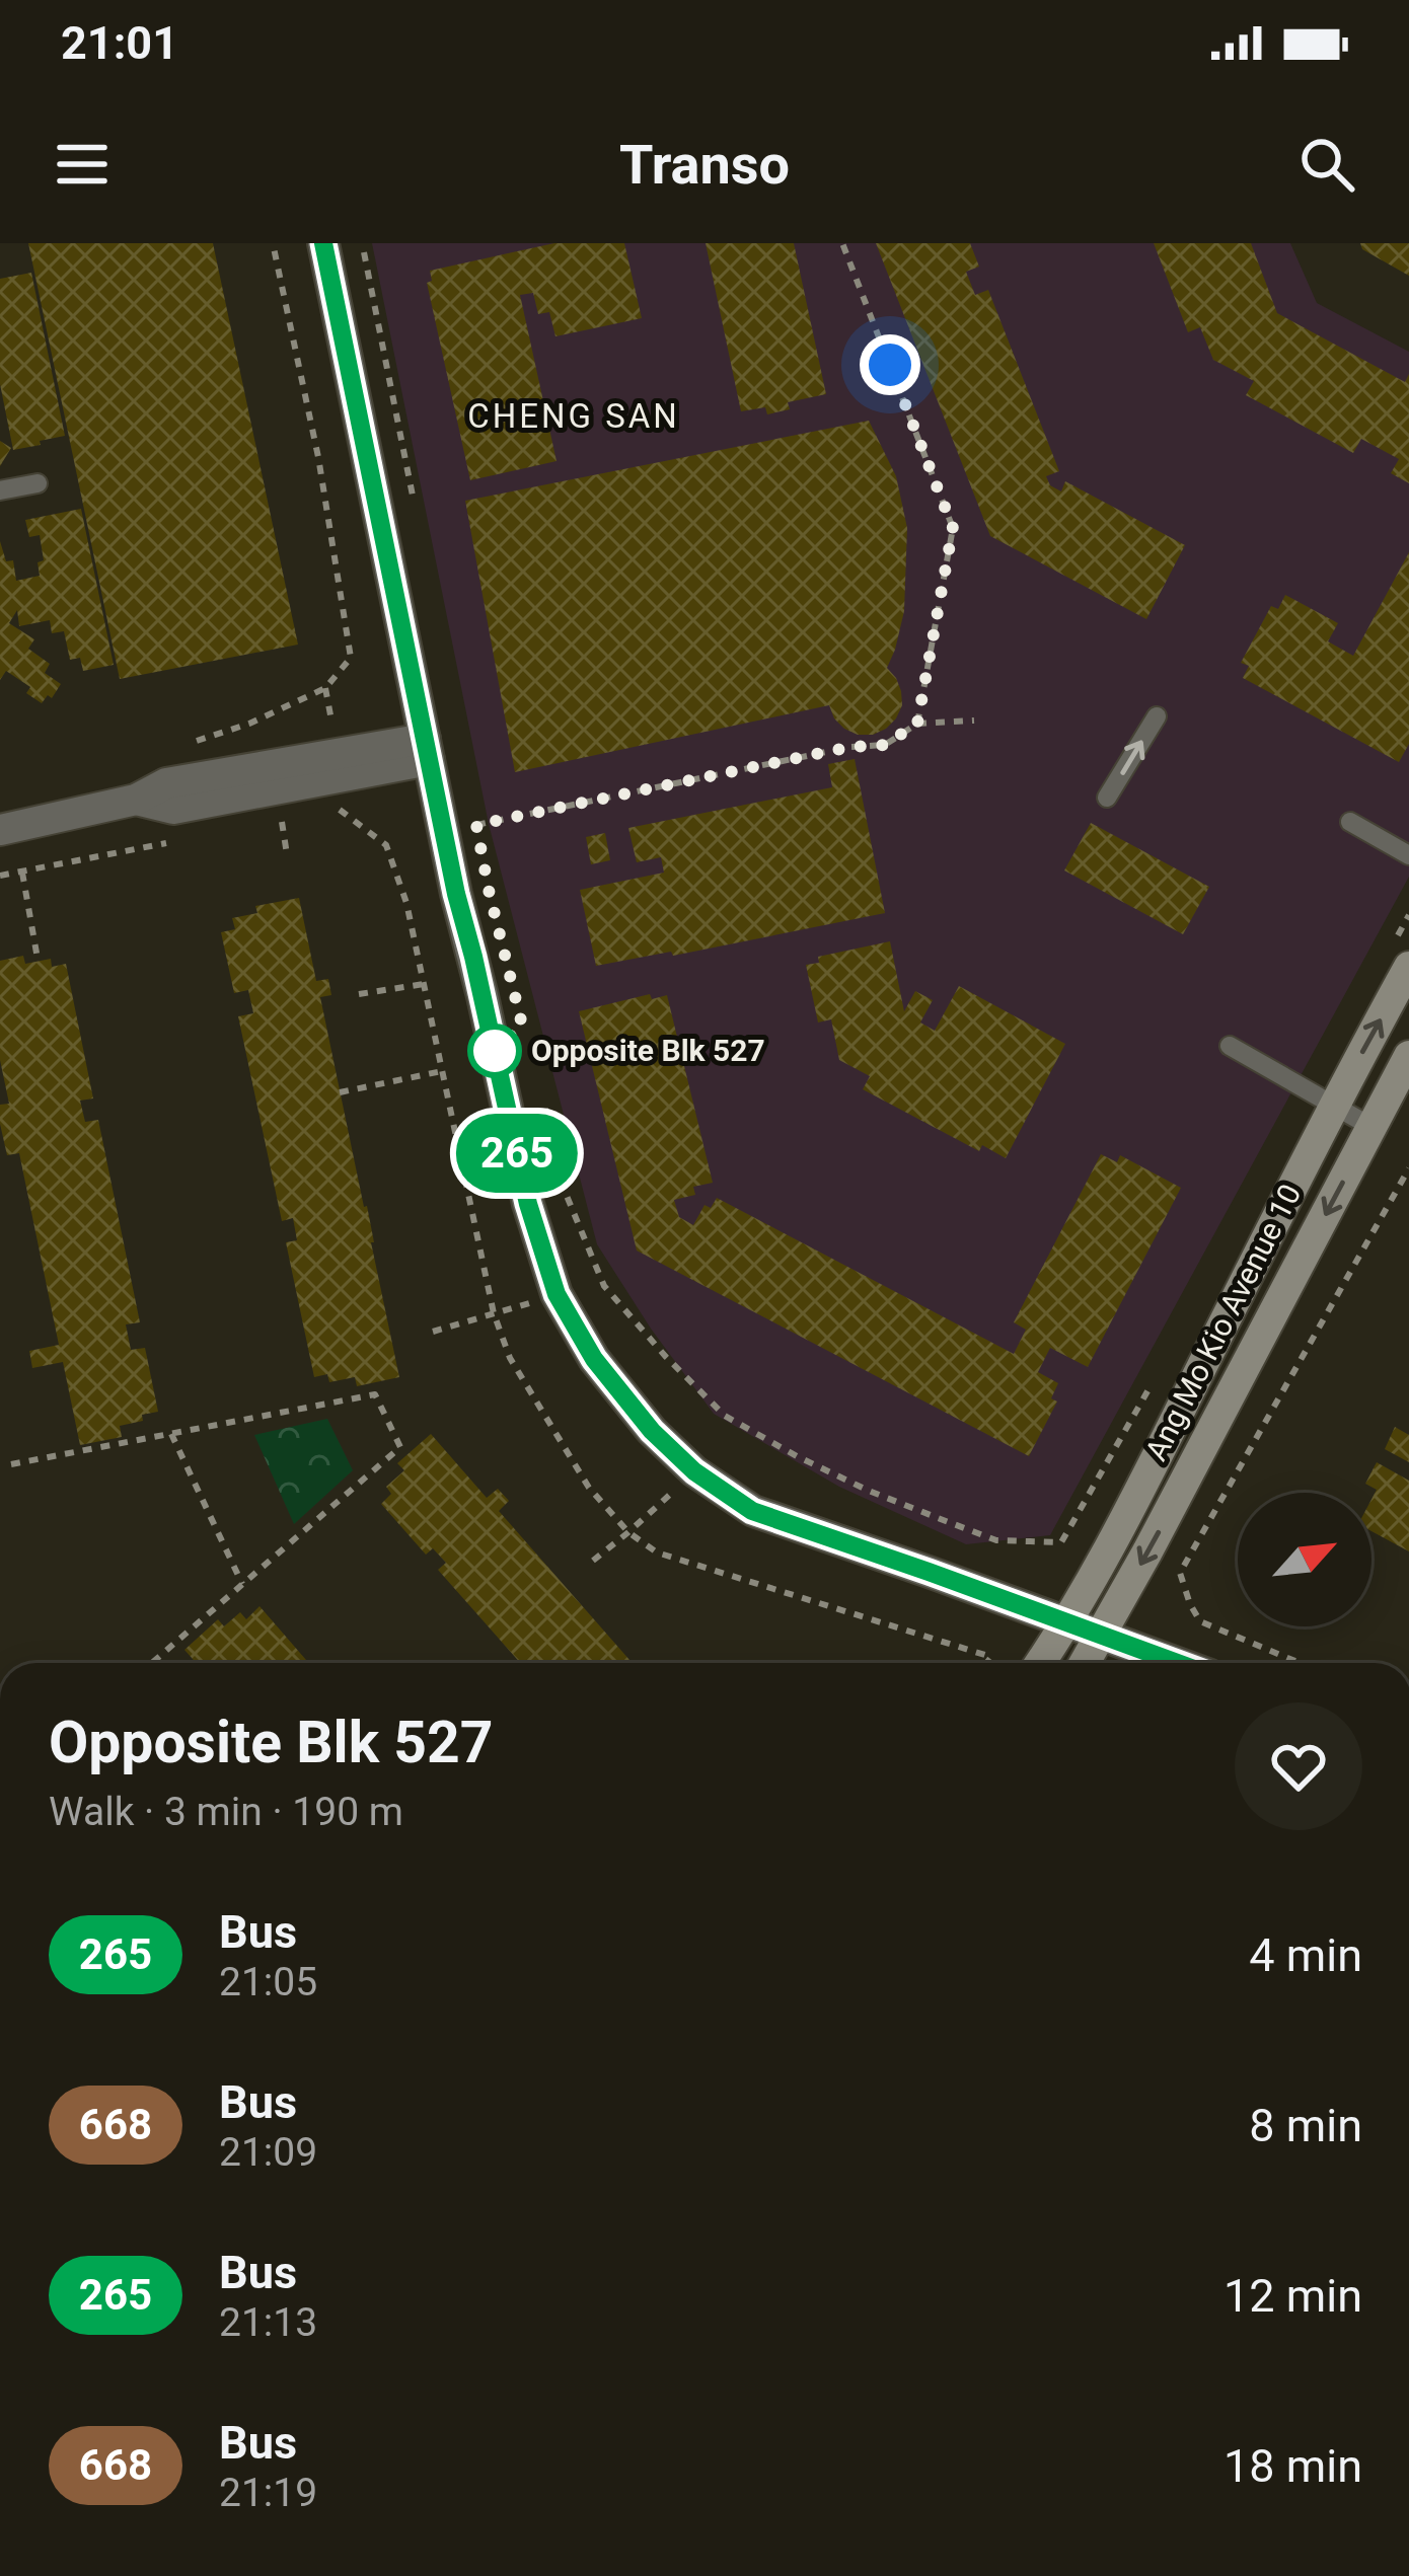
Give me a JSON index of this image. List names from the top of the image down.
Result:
{
  "streets": {
    "main road": ["Ang Mo Kio Avenue 10"]
  },
  "districts": ["CHENG SAN"],
  "places": ["Opposite Blk 527"],
  "lines": ["bus line 265"],
  "north": "top right",
  "page": {
    "status": "21:01",
    "header": "Transo",
    "on_map": "265",
    "heading": ["Opposite Blk 527", "Walk · 3 min · 190 m"],
    "list": [
      {
        "mark": "265",
        "name": "Bus",
        "note": "21:05",
        "value": "4 min"
      },
      {
        "mark": "668",
        "name": "Bus",
        "note": "21:09",
        "value": "8 min"
      },
      {
        "mark": "265",
        "name": "Bus",
        "note": "21:13",
        "value": "12 min"
      },
      {
        "mark": "668",
        "name": "Bus",
        "note": "21:19",
        "value": "18 min"
      }
    ]
  }
}
